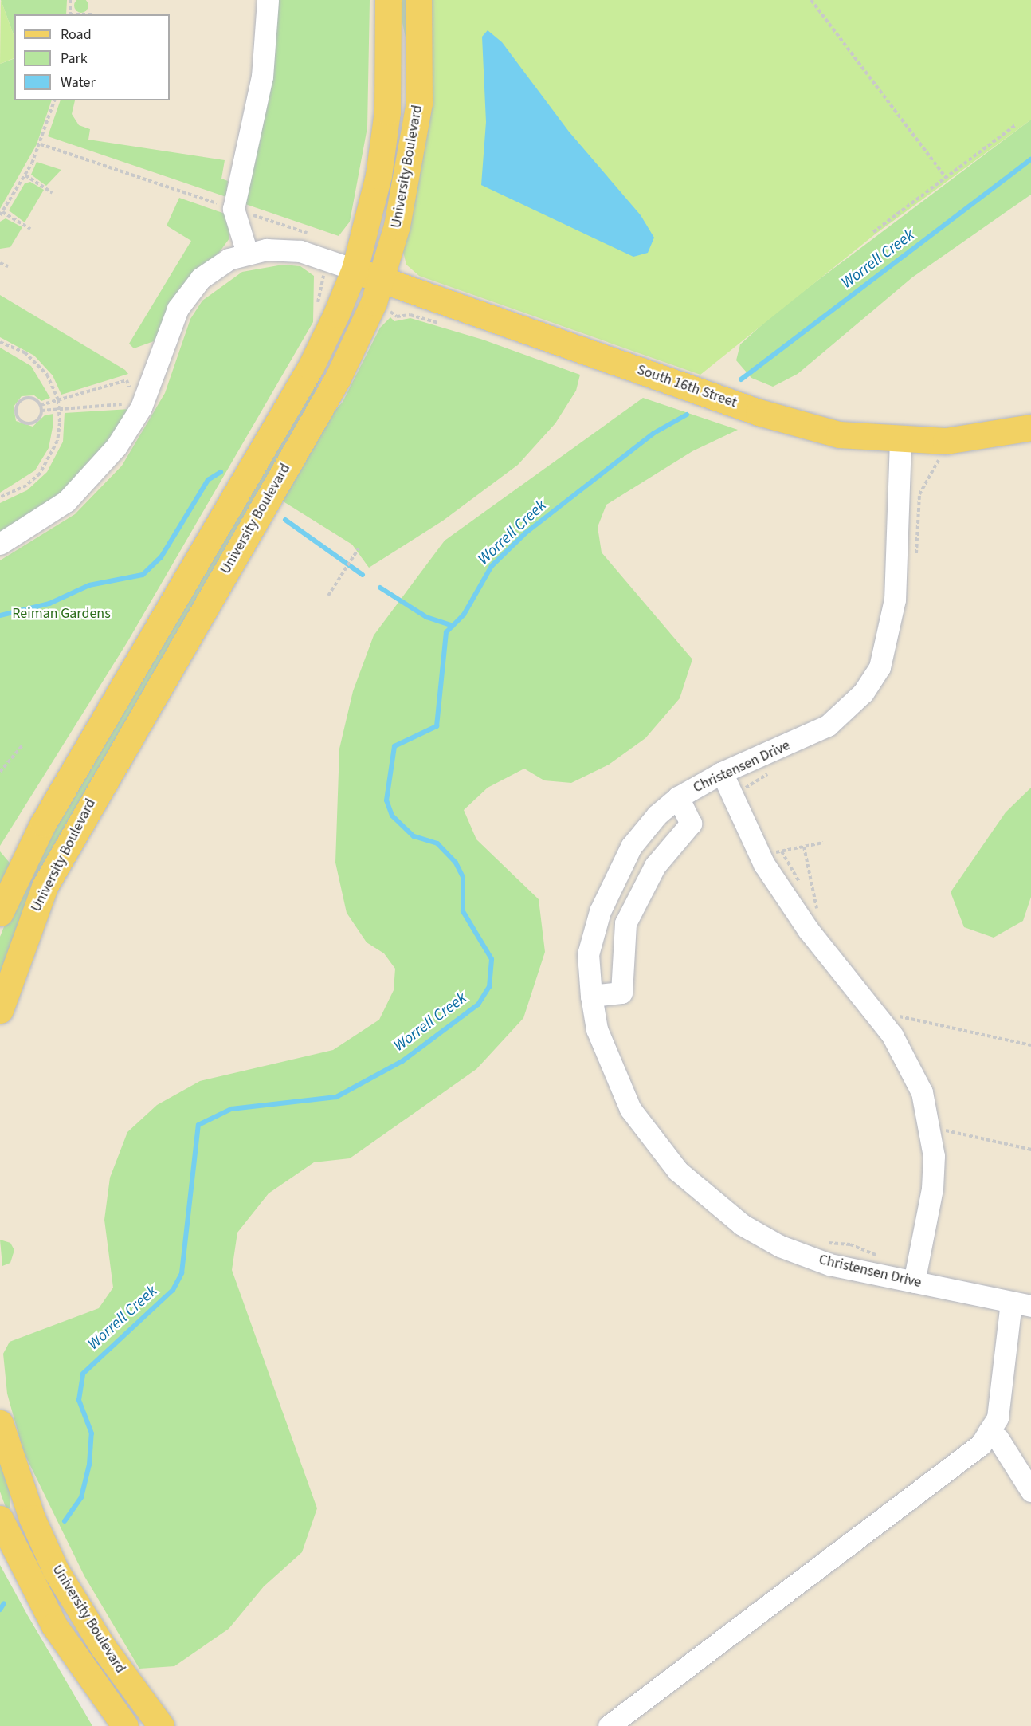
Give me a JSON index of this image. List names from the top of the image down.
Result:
{
  "streets": {
    "main road": ["University Boulevard", "South 16th Street"],
    "street": ["Christensen Drive"]
  },
  "crossings": [
    ["University Boulevard", "South 16th Street"],
    ["South 16th Street", "Christensen Drive"]
  ],
  "water": ["Worrell Creek"],
  "parks": ["Reiman Gardens"],
  "legend": ["Road", "Park", "Water"]
}
